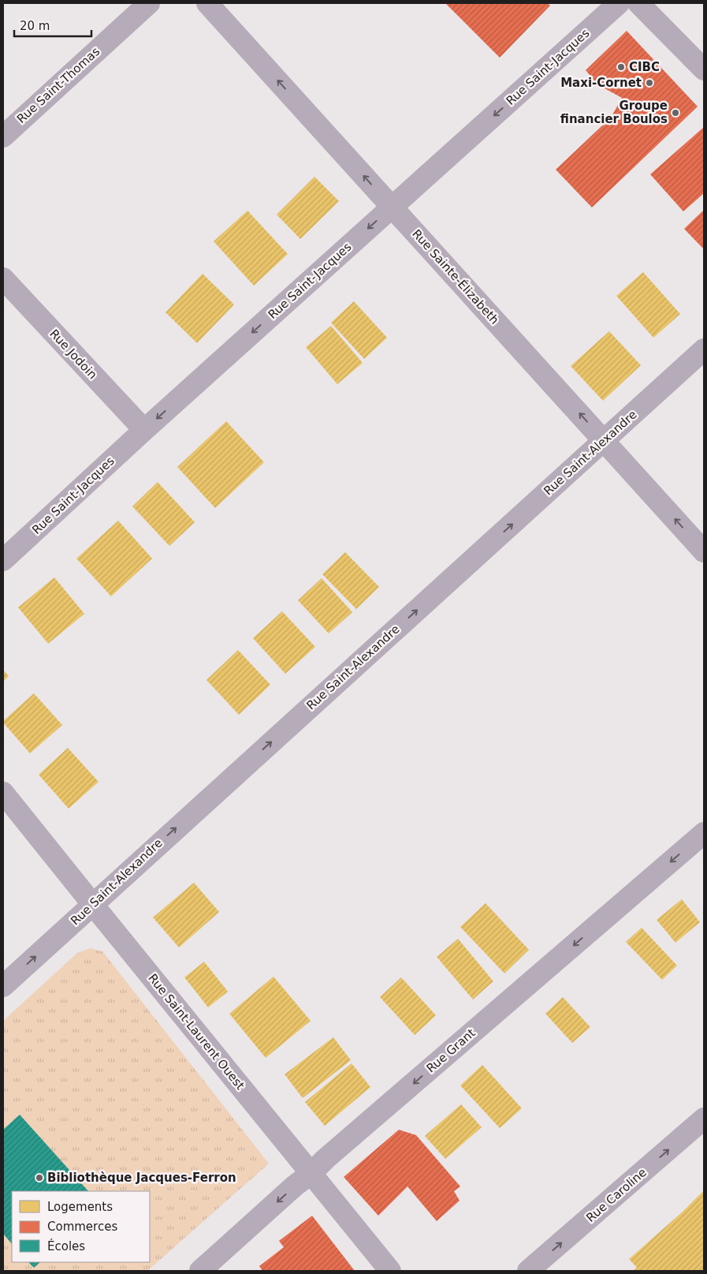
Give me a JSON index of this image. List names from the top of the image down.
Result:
{
  "streets": {
    "street": [
      "Rue Saint-Jacques",
      "Rue Saint-Thomas",
      "Rue Sainte-Élizabeth",
      "Rue Jodoin",
      "Rue Saint-Alexandre",
      "Rue Saint-Laurent Ouest",
      "Rue Grant",
      "Rue Caroline"
    ]
  },
  "crossings": [
    ["Rue Saint-Jacques", "Rue Sainte-Élizabeth"],
    ["Rue Saint-Jacques", "Rue Jodoin"],
    ["Rue Sainte-Élizabeth", "Rue Saint-Alexandre"],
    ["Rue Saint-Alexandre", "Rue Saint-Laurent Ouest"],
    ["Rue Saint-Laurent Ouest", "Rue Grant"]
  ],
  "one_way": [
    "Rue Saint-Jacques",
    "Rue Sainte-Élizabeth",
    "Rue Saint-Alexandre",
    "Rue Grant",
    "Rue Caroline"
  ],
  "places": [
    "CIBC",
    "Maxi-Cornet",
    "Groupe financier Boulos",
    "Bibliothèque Jacques-Ferron"
  ],
  "legend": ["Logements", "Commerces", "Écoles"],
  "scale_bar": "20 m"
}
